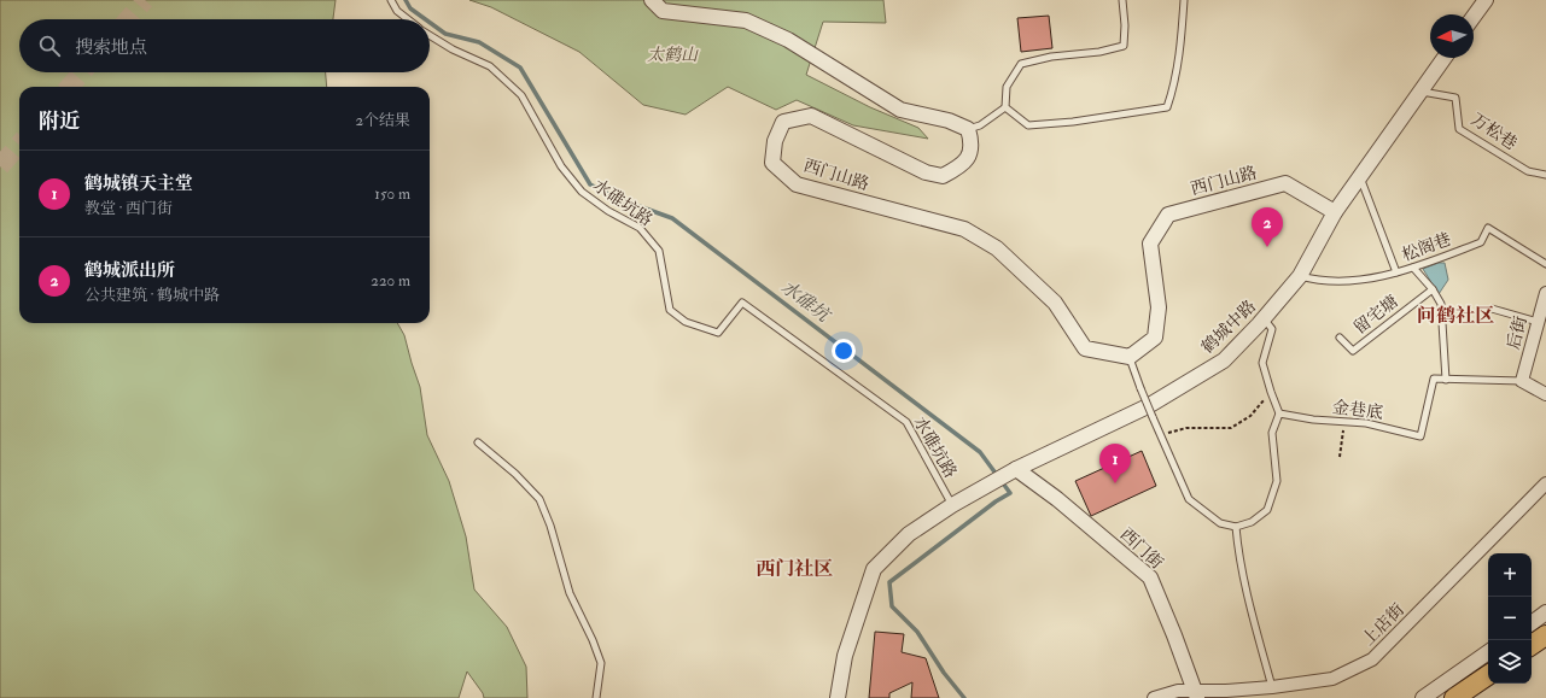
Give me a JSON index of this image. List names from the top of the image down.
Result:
{
  "streets": {
    "street": [
      "西门山路",
      "鹤城中路",
      "后街",
      "西门街",
      "上店街"
    ],
    "lane": [
      "万松巷",
      "水碓坑路",
      "松阁巷",
      "留宅塘",
      "金巷底"
    ]
  },
  "crossings": [
    ["万松巷", "鹤城中路"],
    ["西门山路", "鹤城中路"],
    ["水碓坑路", "鹤城中路"],
    ["松阁巷", "鹤城中路"],
    ["鹤城中路", "西门街"],
    ["西门街", "上店街"]
  ],
  "districts": ["问鹤社区", "西门社区"],
  "water": ["水碓坑"],
  "parks": ["太鹤山"],
  "north": "left",
  "page": {
    "search": "搜索地点",
    "heading": ["附近", "2个结果"],
    "list": [
      {
        "mark": "1",
        "name": "鹤城镇天主堂",
        "note": "教堂 · 西门街",
        "value": "150 m"
      },
      {
        "mark": "2",
        "name": "鹤城派出所",
        "note": "公共建筑 · 鹤城中路",
        "value": "220 m"
      }
    ],
    "pins": ["2", "1"],
    "map_buttons": ["+", "−"]
  }
}
